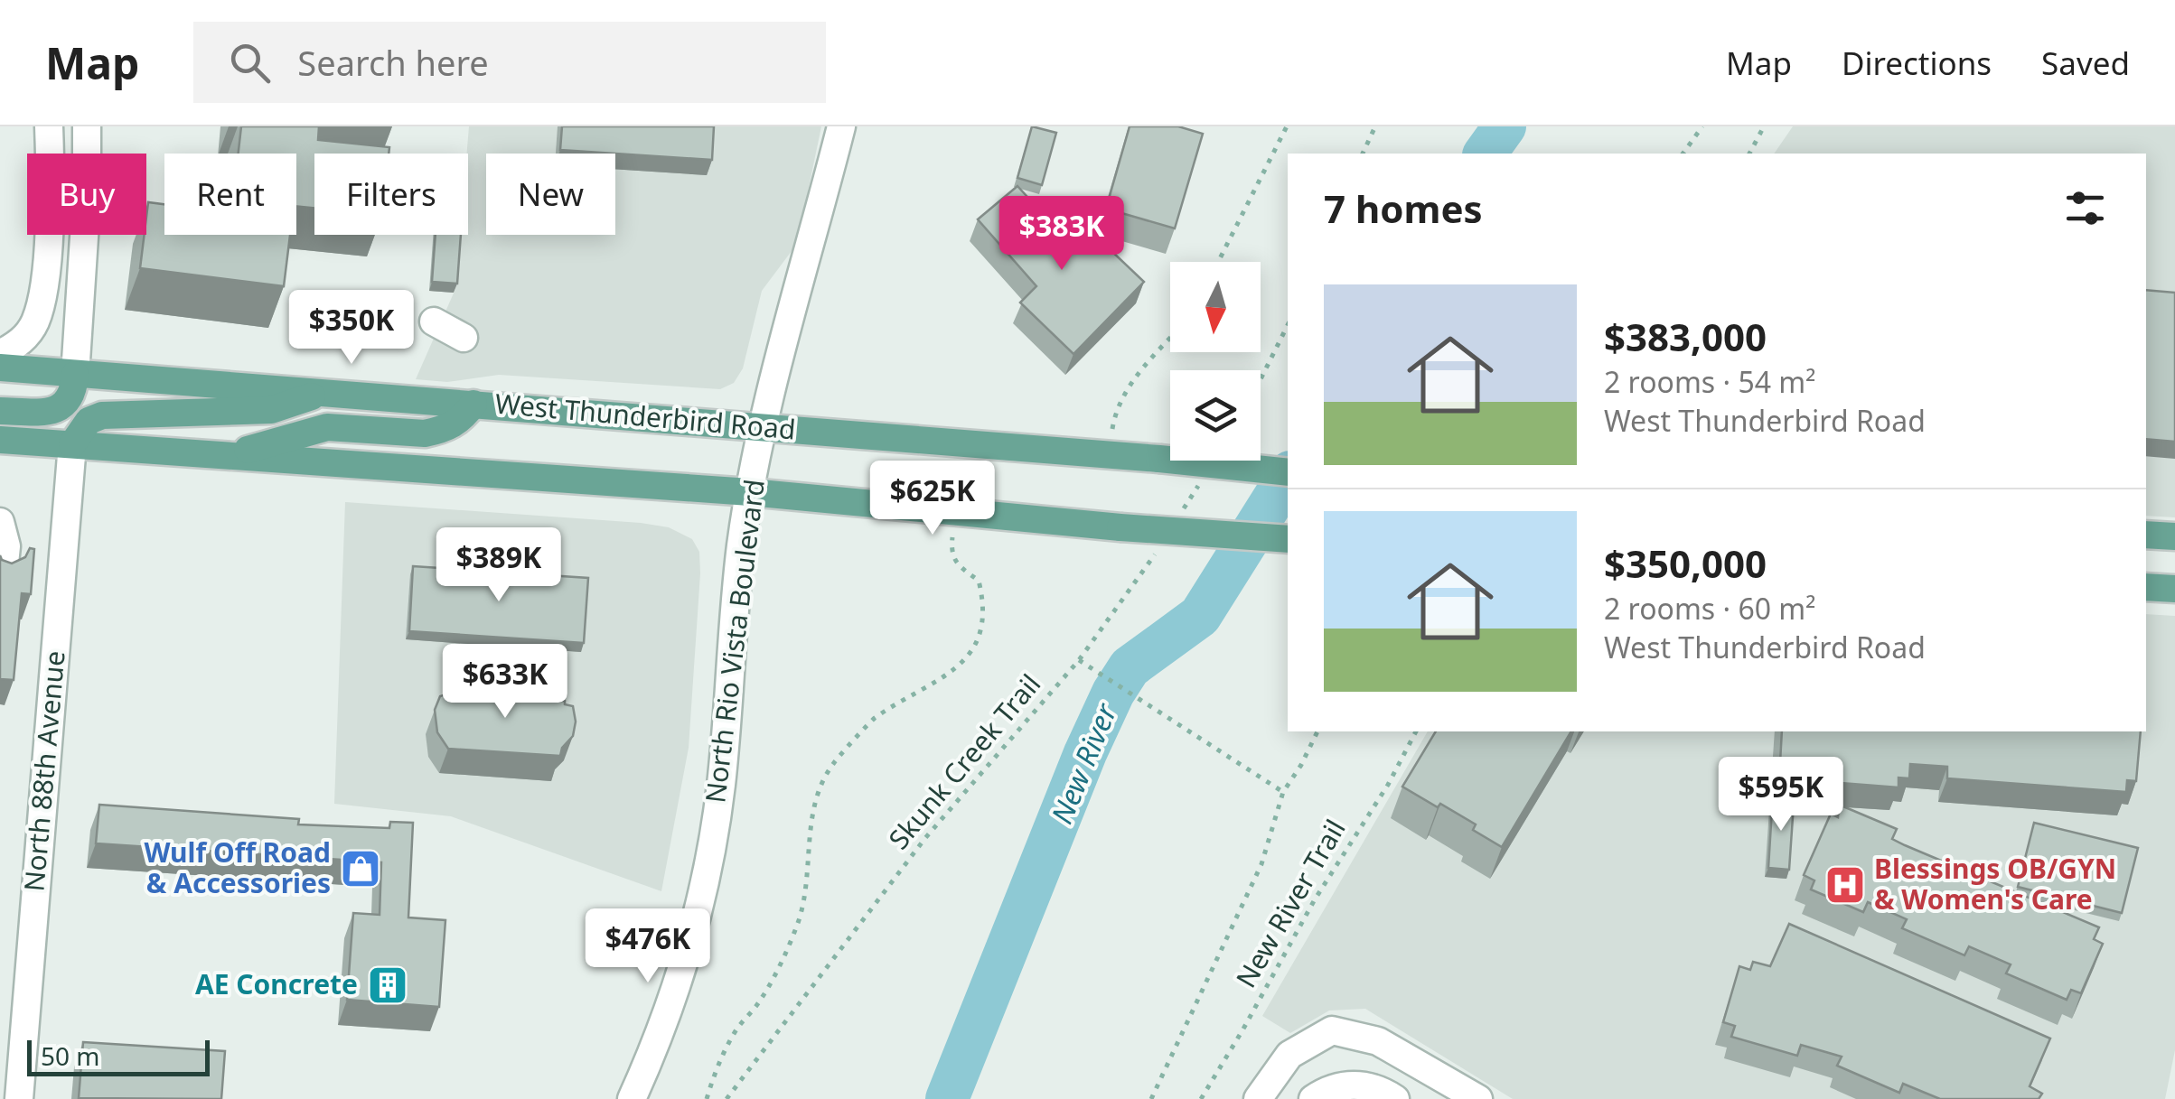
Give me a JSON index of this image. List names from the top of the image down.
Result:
{
  "streets": {
    "main road": ["West Thunderbird Road"],
    "street": ["North Rio Vista Boulevard", "North 88th Avenue"],
    "path": ["Skunk Creek Trail", "New River Trail"]
  },
  "crossings": [
    ["West Thunderbird Road", "North Rio Vista Boulevard"]
  ],
  "water": ["New River"],
  "places": {
    "shop": ["Wulf Off Road & Accessories"],
    "hospital": ["Blessings OB/GYN & Women's Care"],
    "building": ["AE Concrete"]
  },
  "scale_bar": "50 m",
  "north": "bottom",
  "page": {
    "header": "Map",
    "search": "Search here",
    "nav": ["Map", "Directions", "Saved"],
    "chip": [
      "Buy",
      "Rent",
      "Filters",
      "New"
    ],
    "heading": "7 homes",
    "price": [
      "$383K",
      "$350K",
      "$625K",
      "$389K",
      "$633K",
      "$595K",
      "$476K"
    ],
    "list": [
      {
        "name": "$383,000",
        "note": "2 rooms · 54 m² · West Thunderbird Road"
      },
      {
        "name": "$350,000",
        "note": "2 rooms · 60 m² · West Thunderbird Road"
      }
    ],
    "scale": "50 m"
  }
}
